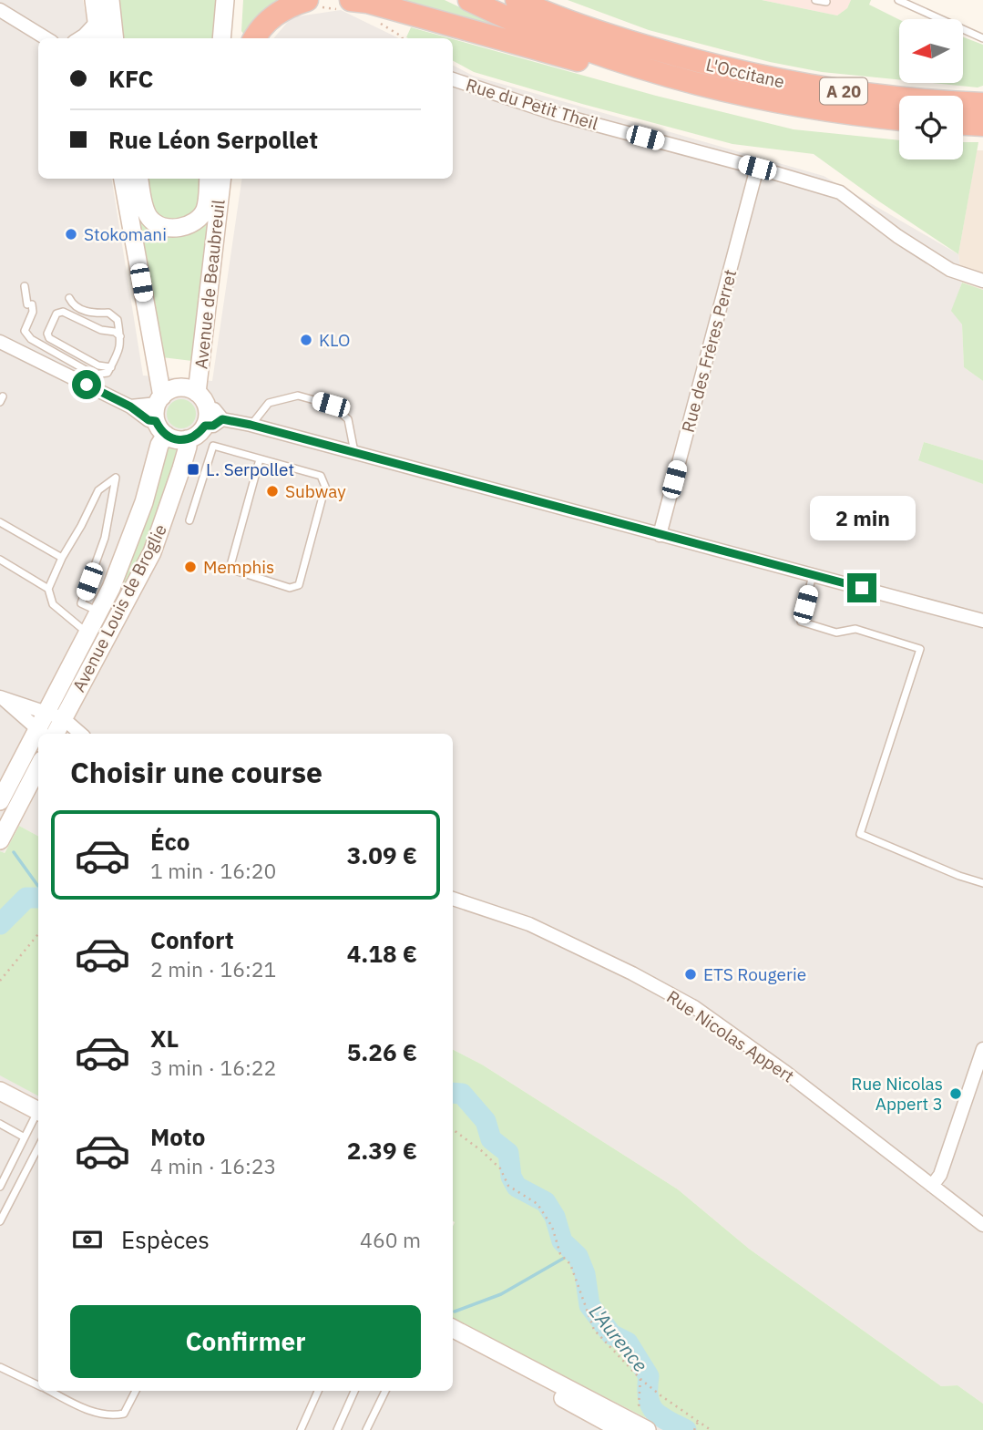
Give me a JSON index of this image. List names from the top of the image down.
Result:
{
  "streets": {
    "highway": ["L'Occitane", "A 20"],
    "main road": ["Avenue de Beaubreuil", "Avenue Louis de Broglie"],
    "street": ["Rue du Petit Theil", "Rue des Frères Perret", "Rue Nicolas Appert"]
  },
  "crossings": [
    ["Rue du Petit Theil", "Rue des Frères Perret"],
    ["Avenue de Beaubreuil", "Avenue Louis de Broglie"]
  ],
  "water": ["L'Aurence"],
  "places": {
    "other": [
      "Stokomani",
      "KLO",
      "Subway",
      "Memphis",
      "ETS Rougerie",
      "Rue Nicolas Appert 3"
    ],
    "transit": ["L. Serpollet"]
  },
  "north": "left",
  "page": {
    "banner": ["KFC", "Rue Léon Serpollet"],
    "bubble": "2 min",
    "heading": "Choisir une course",
    "list": [
      {
        "name": "Éco",
        "note": "1 min · 16:20",
        "value": "3.09 €"
      },
      {
        "name": "Confort",
        "note": "2 min · 16:21",
        "value": "4.18 €"
      },
      {
        "name": "XL",
        "note": "3 min · 16:22",
        "value": "5.26 €"
      },
      {
        "name": "Moto",
        "note": "4 min · 16:23",
        "value": "2.39 €"
      }
    ],
    "pay": ["Espèces", "460 m"],
    "buttons": "Confirmer"
  }
}
